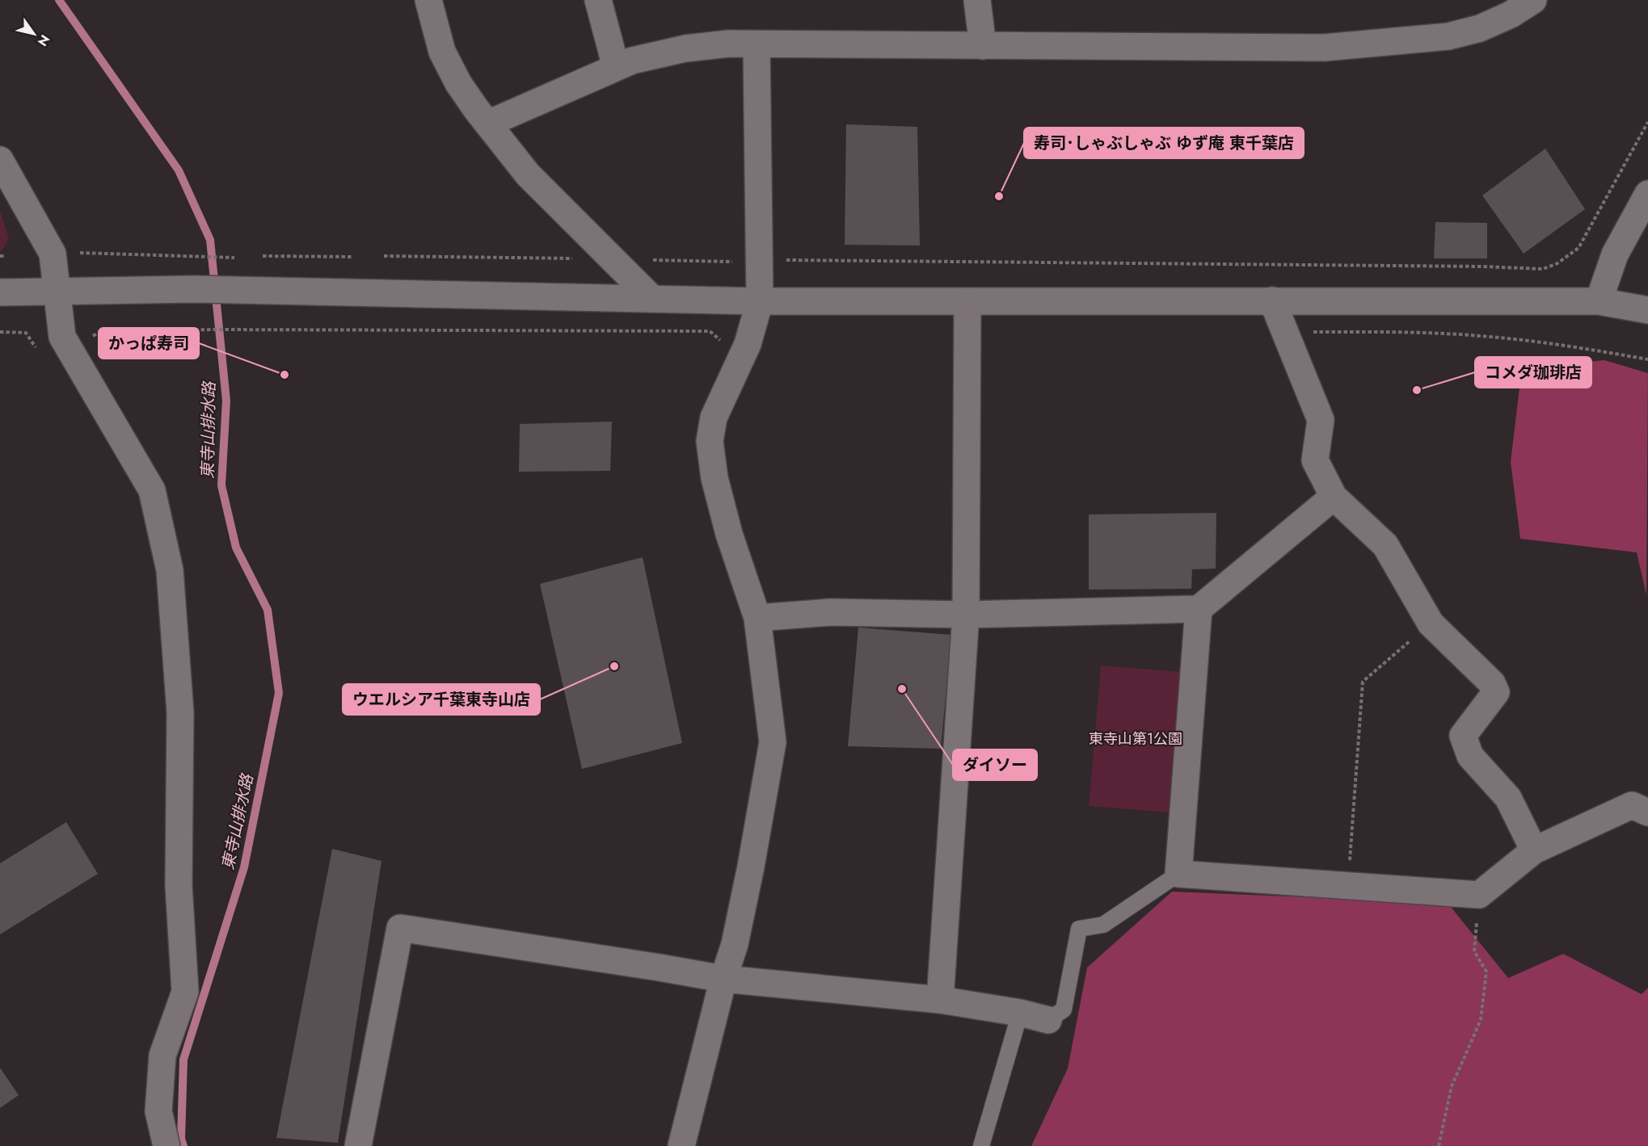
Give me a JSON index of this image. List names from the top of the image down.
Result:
{
  "water": ["東寺山排水路"],
  "parks": ["東寺山第1公園"],
  "places": [
    "寿司･しゃぶしゃぶ ゆず庵 東千葉店",
    "かっぱ寿司",
    "コメダ珈琲店",
    "ウエルシア千葉東寺山店",
    "ダイソー"
  ],
  "north": "bottom right"
}
